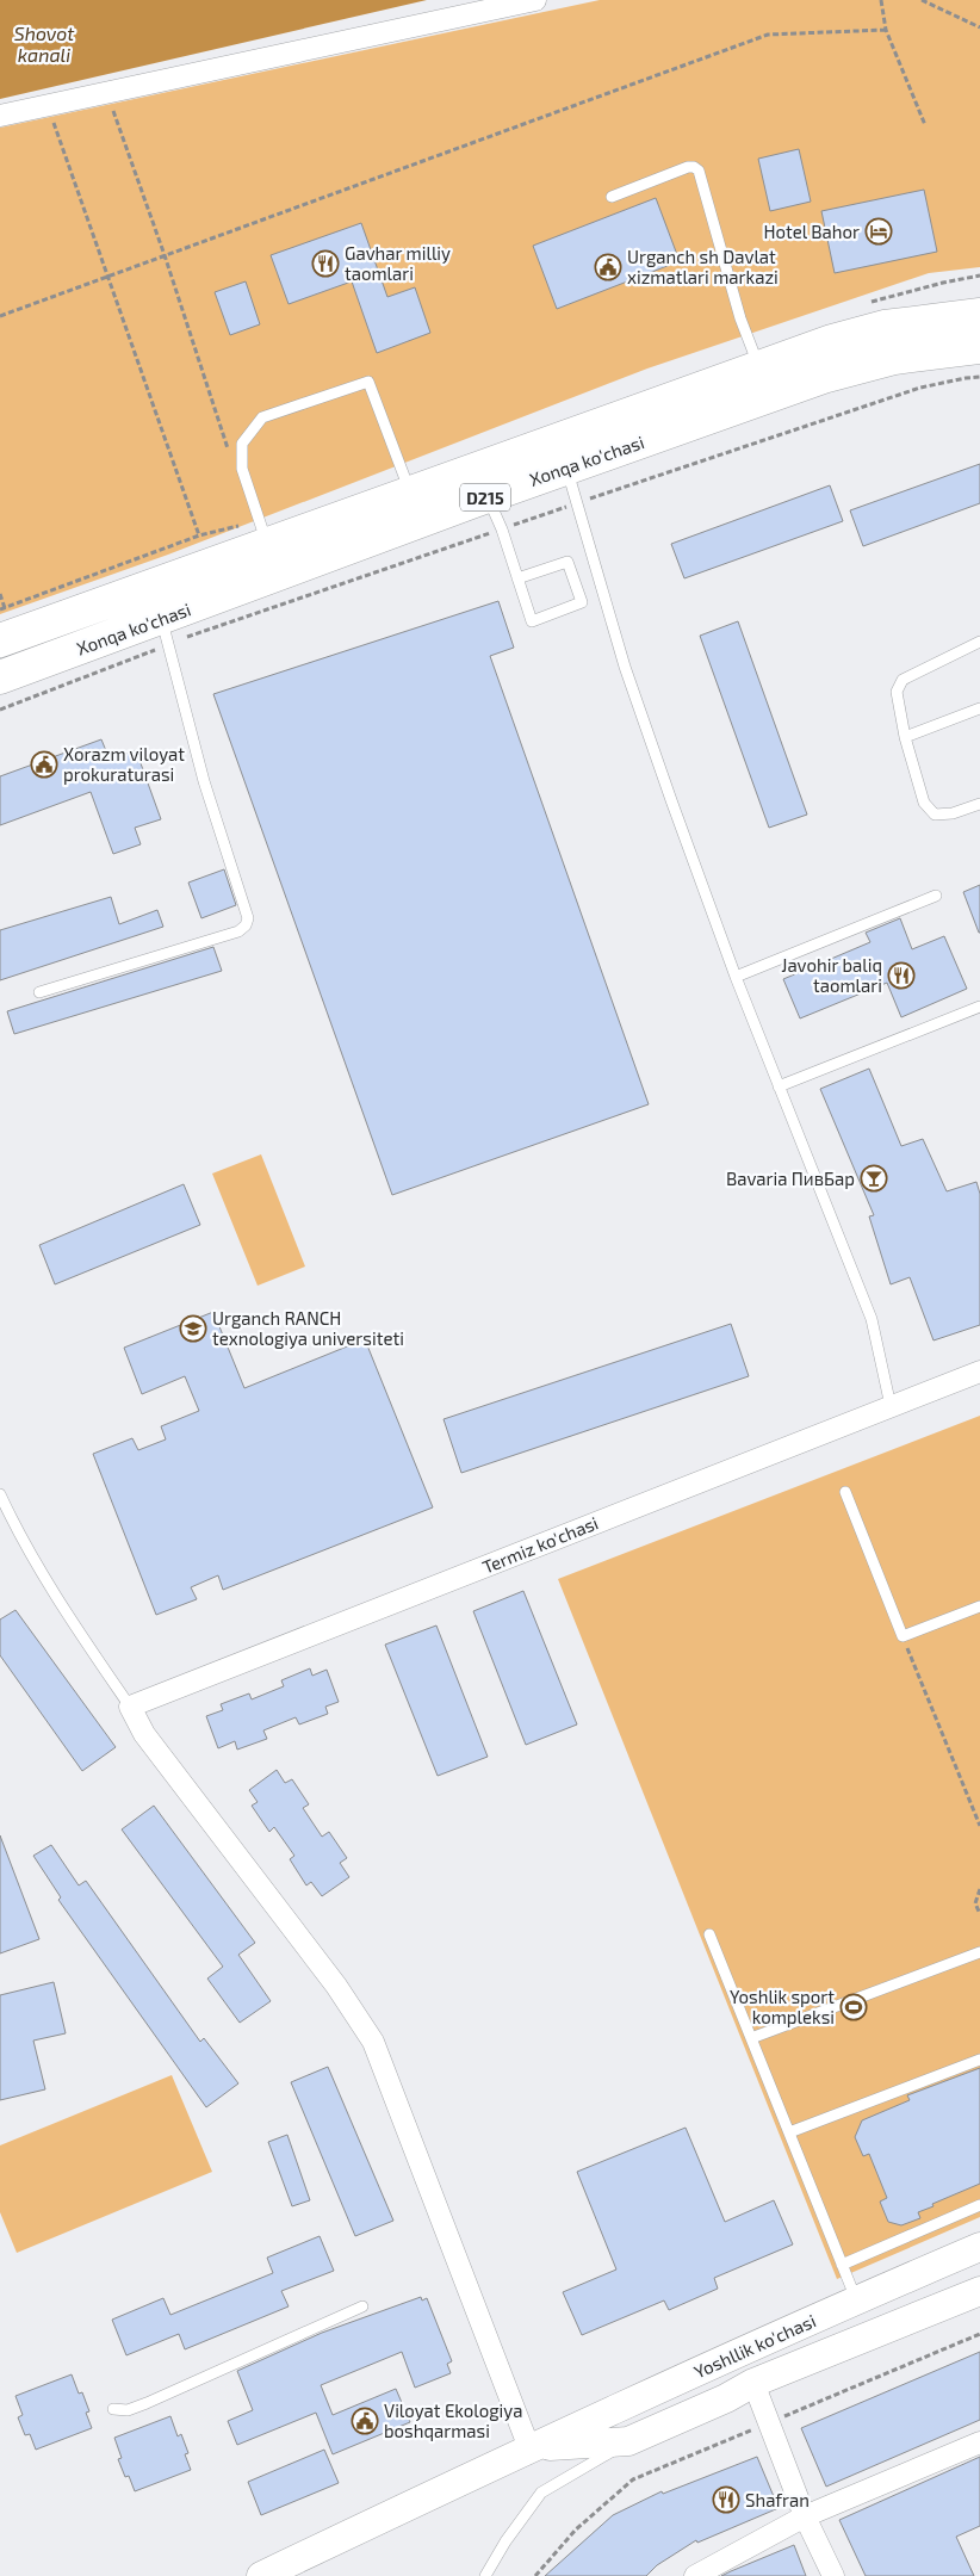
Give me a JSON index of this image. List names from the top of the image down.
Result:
{
  "streets": {
    "main road": ["Xonqa ko'chasi", "D215", "Yoshllik ko'chasi"],
    "street": ["Termiz ko'chasi"]
  },
  "water": ["Shovot kanali"],
  "places": {
    "hotel": ["Hotel Bahor"],
    "restaurant": ["Gavhar milliy taomlari", "Javohir baliq taomlari", "Shafran"],
    "public building": ["Urganch sh Davlat xizmatlari markazi", "Xorazm viloyat prokuraturasi", "Viloyat Ekologiya boshqarmasi"],
    "bar": ["Bavaria ПивБар"],
    "school or university": ["Urganch RANCH texnologiya universiteti"],
    "sports": ["Yoshlik sport kompleksi"]
  }
}
